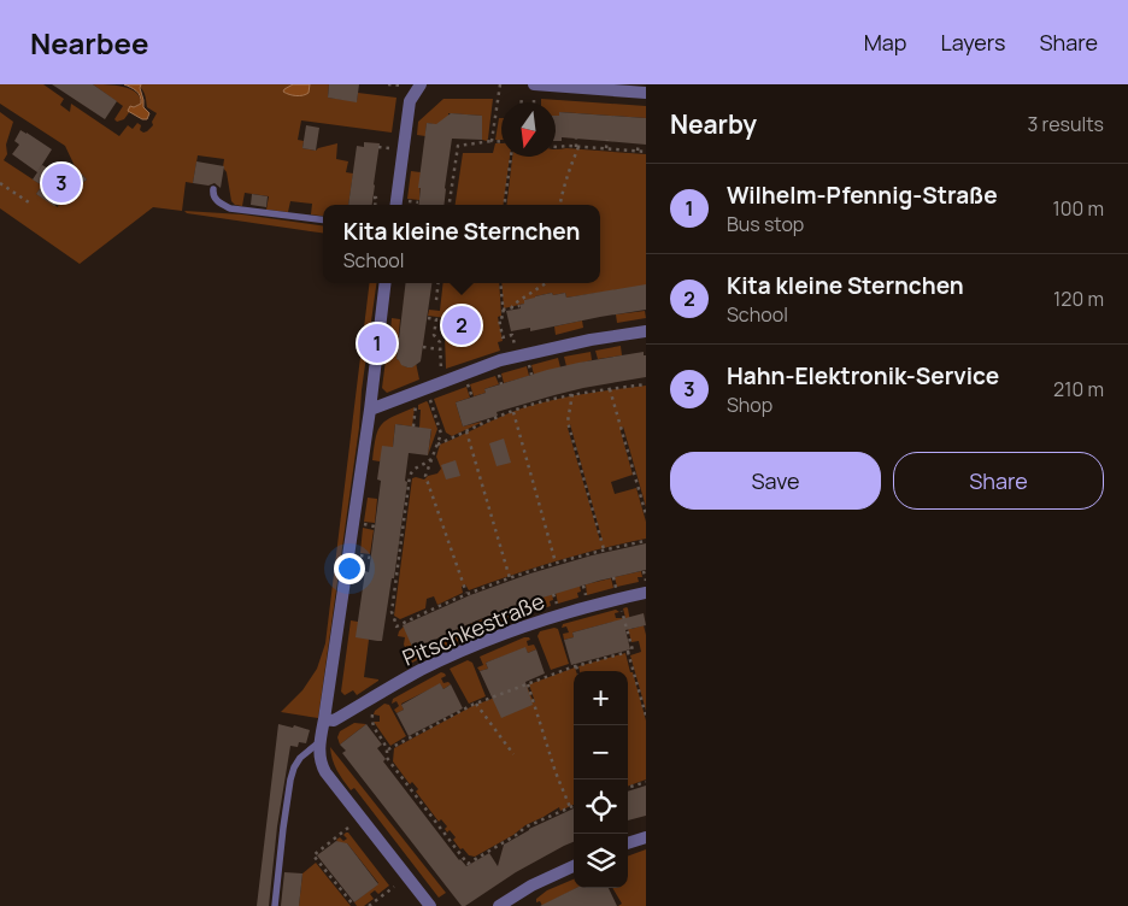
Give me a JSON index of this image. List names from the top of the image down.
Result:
{
  "streets": {
    "street": ["Pitschkestraße"]
  },
  "north": "bottom",
  "page": {
    "header": "Nearbee",
    "nav": ["Map", "Layers", "Share"],
    "heading": ["Nearby", "3 results"],
    "pins": ["3", "2", "1"],
    "list": [
      {
        "mark": "1",
        "name": "Wilhelm-Pfennig-Straße",
        "note": "Bus stop",
        "value": "100 m"
      },
      {
        "mark": "2",
        "name": "Kita kleine Sternchen",
        "note": "School",
        "value": "120 m"
      },
      {
        "mark": "3",
        "name": "Hahn-Elektronik-Service",
        "note": "Shop",
        "value": "210 m"
      }
    ],
    "popup": ["Kita kleine Sternchen", "School"],
    "buttons": ["Save", "Share"],
    "map_buttons": ["+", "−"]
  }
}
